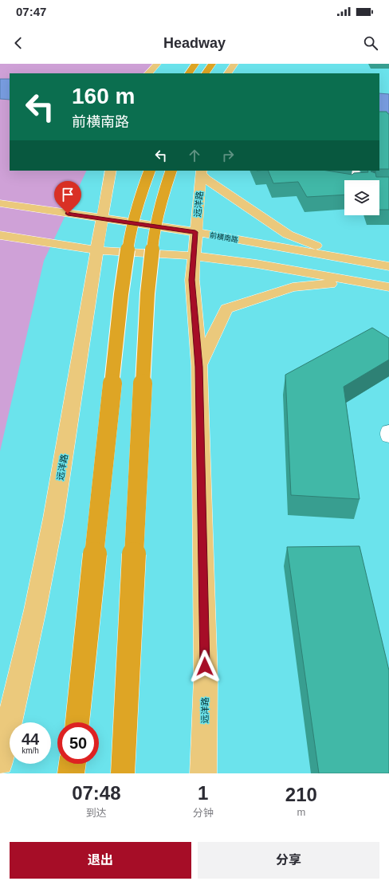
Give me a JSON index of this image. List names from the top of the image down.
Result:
{
  "streets": {
    "main road": ["远洋路", "前横南路"]
  },
  "crossings": [
    ["远洋路", "前横南路"]
  ],
  "page": {
    "status": "07:47",
    "header": "Headway",
    "turn": ["160 m", "前横南路"],
    "speed": "44 km/h",
    "limit": "50",
    "eta": [
      "07:48",
      "到达",
      "1",
      "分钟",
      "210",
      "m"
    ],
    "buttons": ["退出", "分享"]
  }
}
